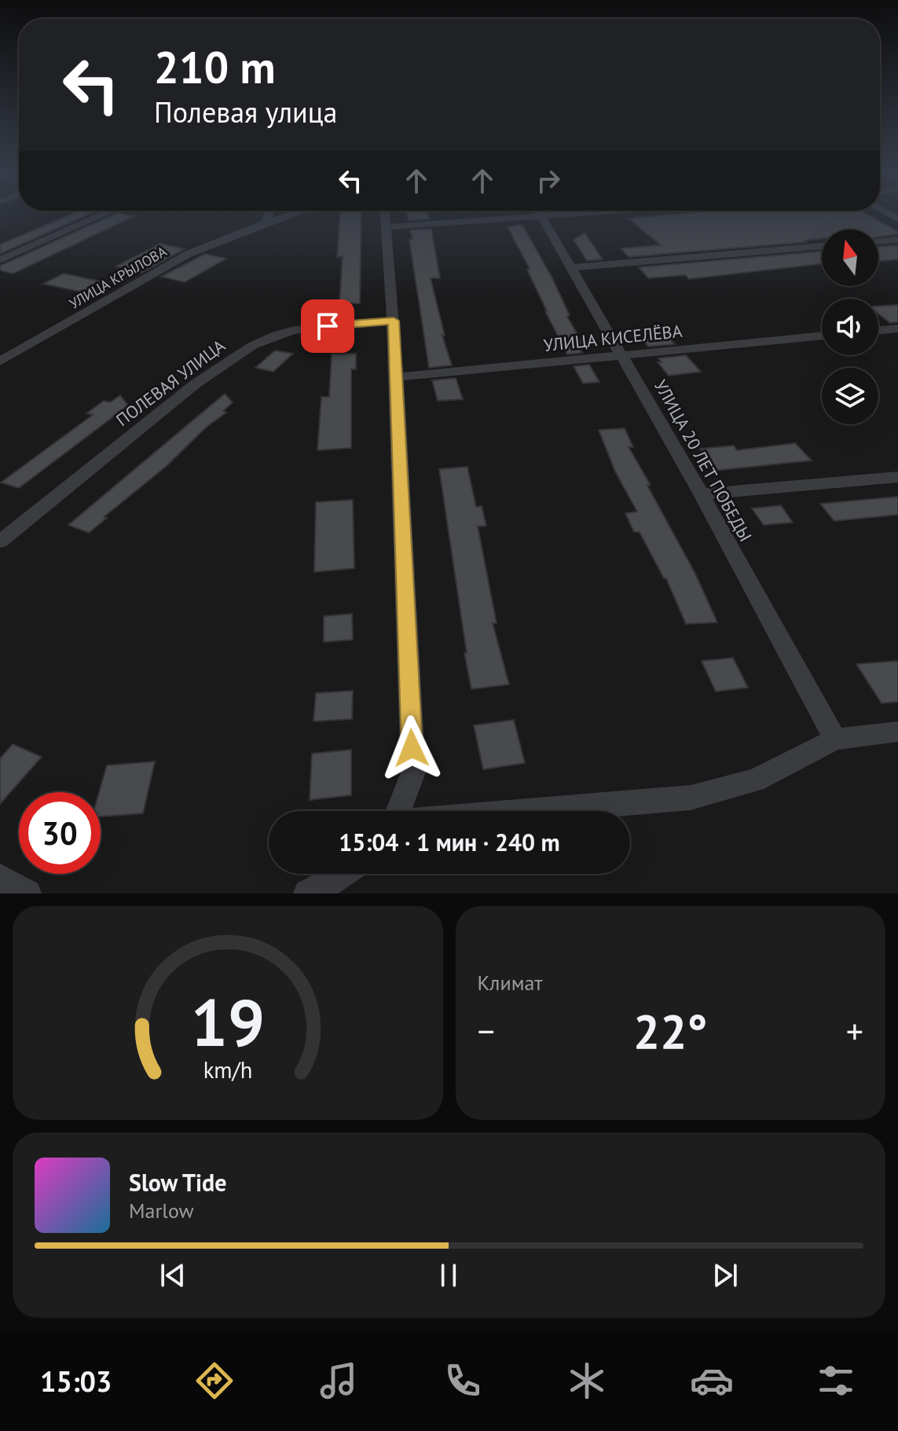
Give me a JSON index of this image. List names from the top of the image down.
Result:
{
  "streets": {
    "street": [
      "УЛИЦА КРЫЛОВА",
      "УЛИЦА КИСЕЛЁВА",
      "ПОЛЕВАЯ УЛИЦА",
      "УЛИЦА 20 ЛЕТ ПОБЕДЫ"
    ]
  },
  "crossings": [
    ["УЛИЦА КИСЕЛЁВА", "УЛИЦА 20 ЛЕТ ПОБЕДЫ"]
  ],
  "north": "top",
  "page": {
    "turn": ["210 m", "Полевая улица"],
    "limit": "30",
    "trip": "15:04 · 1 мин · 240 m",
    "tile": "Климат",
    "heat": ["−", "22°", "+"],
    "song": ["Slow Tide", "Marlow"],
    "tabs": "15:03",
    "gauge": ["19", "km/h"]
  }
}
